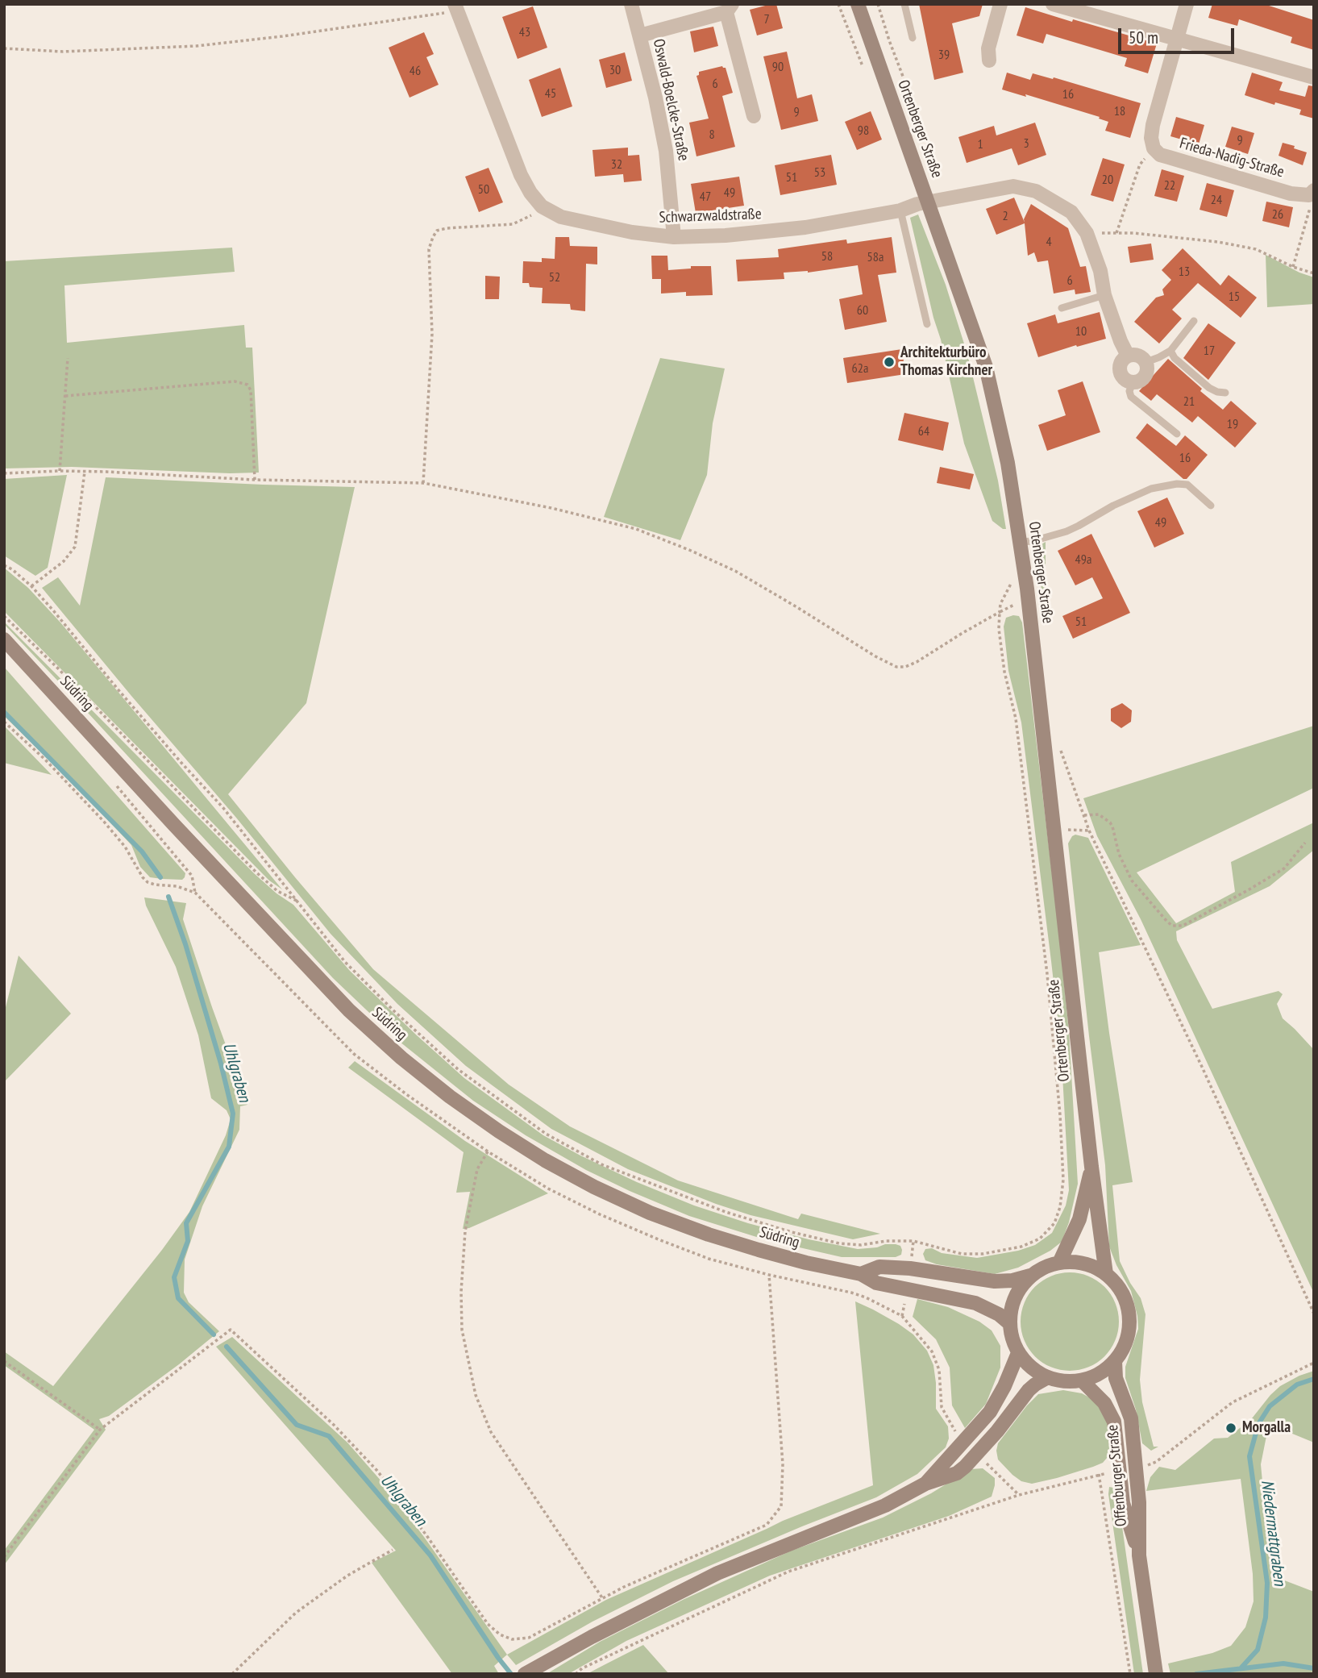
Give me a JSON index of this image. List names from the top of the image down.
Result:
{
  "streets": {
    "main road": ["Ortenberger Straße", "Südring", "Offenburger Straße"],
    "street": ["Oswald-Boelcke-Straße", "Frieda-Nadig-Straße", "Schwarzwaldstraße"]
  },
  "crossings": [
    ["Oswald-Boelcke-Straße", "Schwarzwaldstraße"],
    ["Ortenberger Straße", "Schwarzwaldstraße"],
    ["Ortenberger Straße", "Südring"],
    ["Ortenberger Straße", "Offenburger Straße"],
    ["Südring", "Offenburger Straße"]
  ],
  "water": ["Uhlgraben", "Niedermattgraben"],
  "places": ["Architekturbüro Thomas Kirchner", "Morgalla"],
  "house_numbers": [
    "7",
    "43",
    "39",
    "90",
    "30",
    "46",
    "6",
    "45",
    "16",
    "18",
    "9",
    "98",
    "8",
    "9",
    "3",
    "1",
    "32",
    "53",
    "51",
    "20",
    "22",
    "50",
    "49",
    "47",
    "24",
    "26",
    "2",
    "4",
    "58",
    "58a",
    "13",
    "52",
    "6",
    "15",
    "60",
    "10",
    "17",
    "62a",
    "21",
    "19",
    "64",
    "16",
    "49",
    "49a",
    "51"
  ],
  "scale_bar": "50 m"
}
